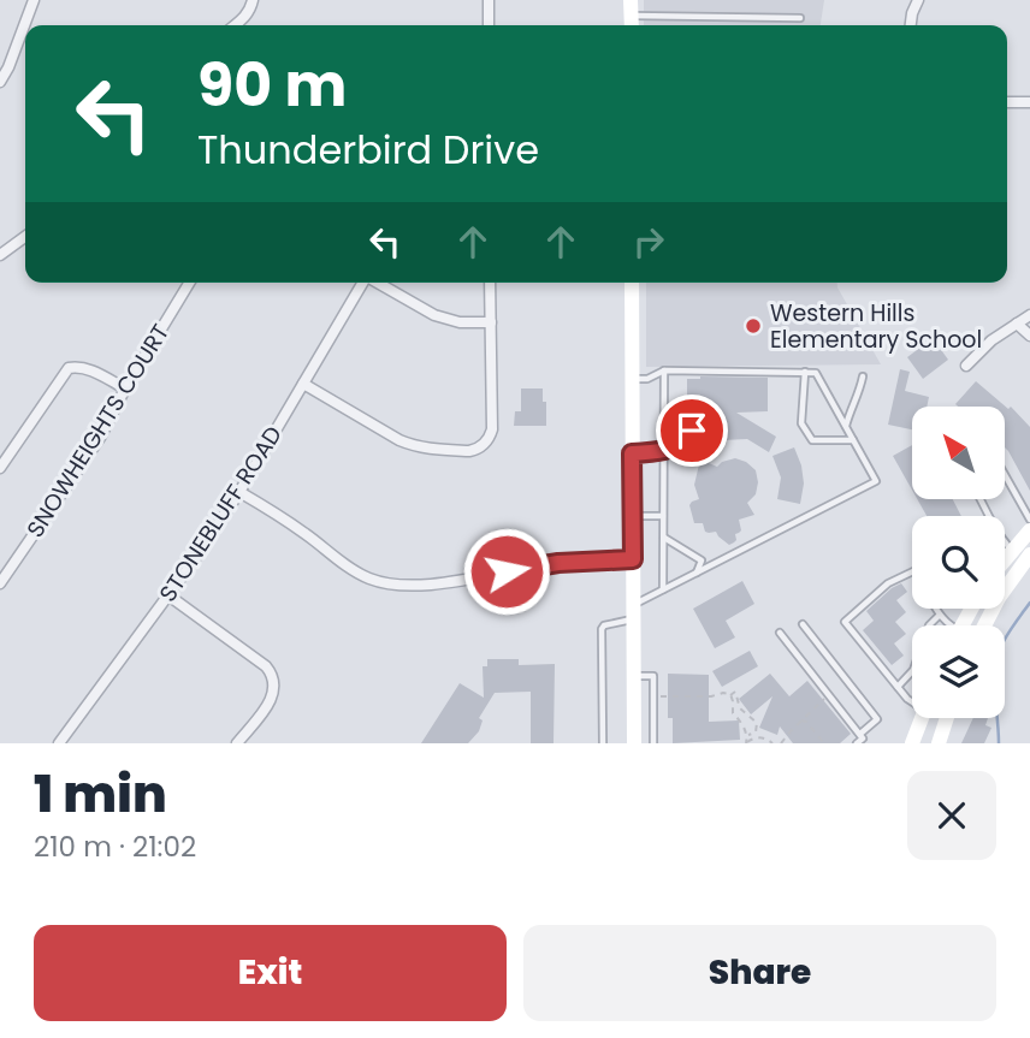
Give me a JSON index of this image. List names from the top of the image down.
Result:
{
  "streets": {
    "street": ["SNOWHEIGHTS COURT", "STONEBLUFF ROAD"]
  },
  "places": ["Western Hills Elementary School"],
  "north": "top left",
  "page": {
    "turn": ["90 m", "Thunderbird Drive"],
    "heading": ["1 min", "210 m · 21:02"],
    "buttons": ["Exit", "Share"]
  }
}
